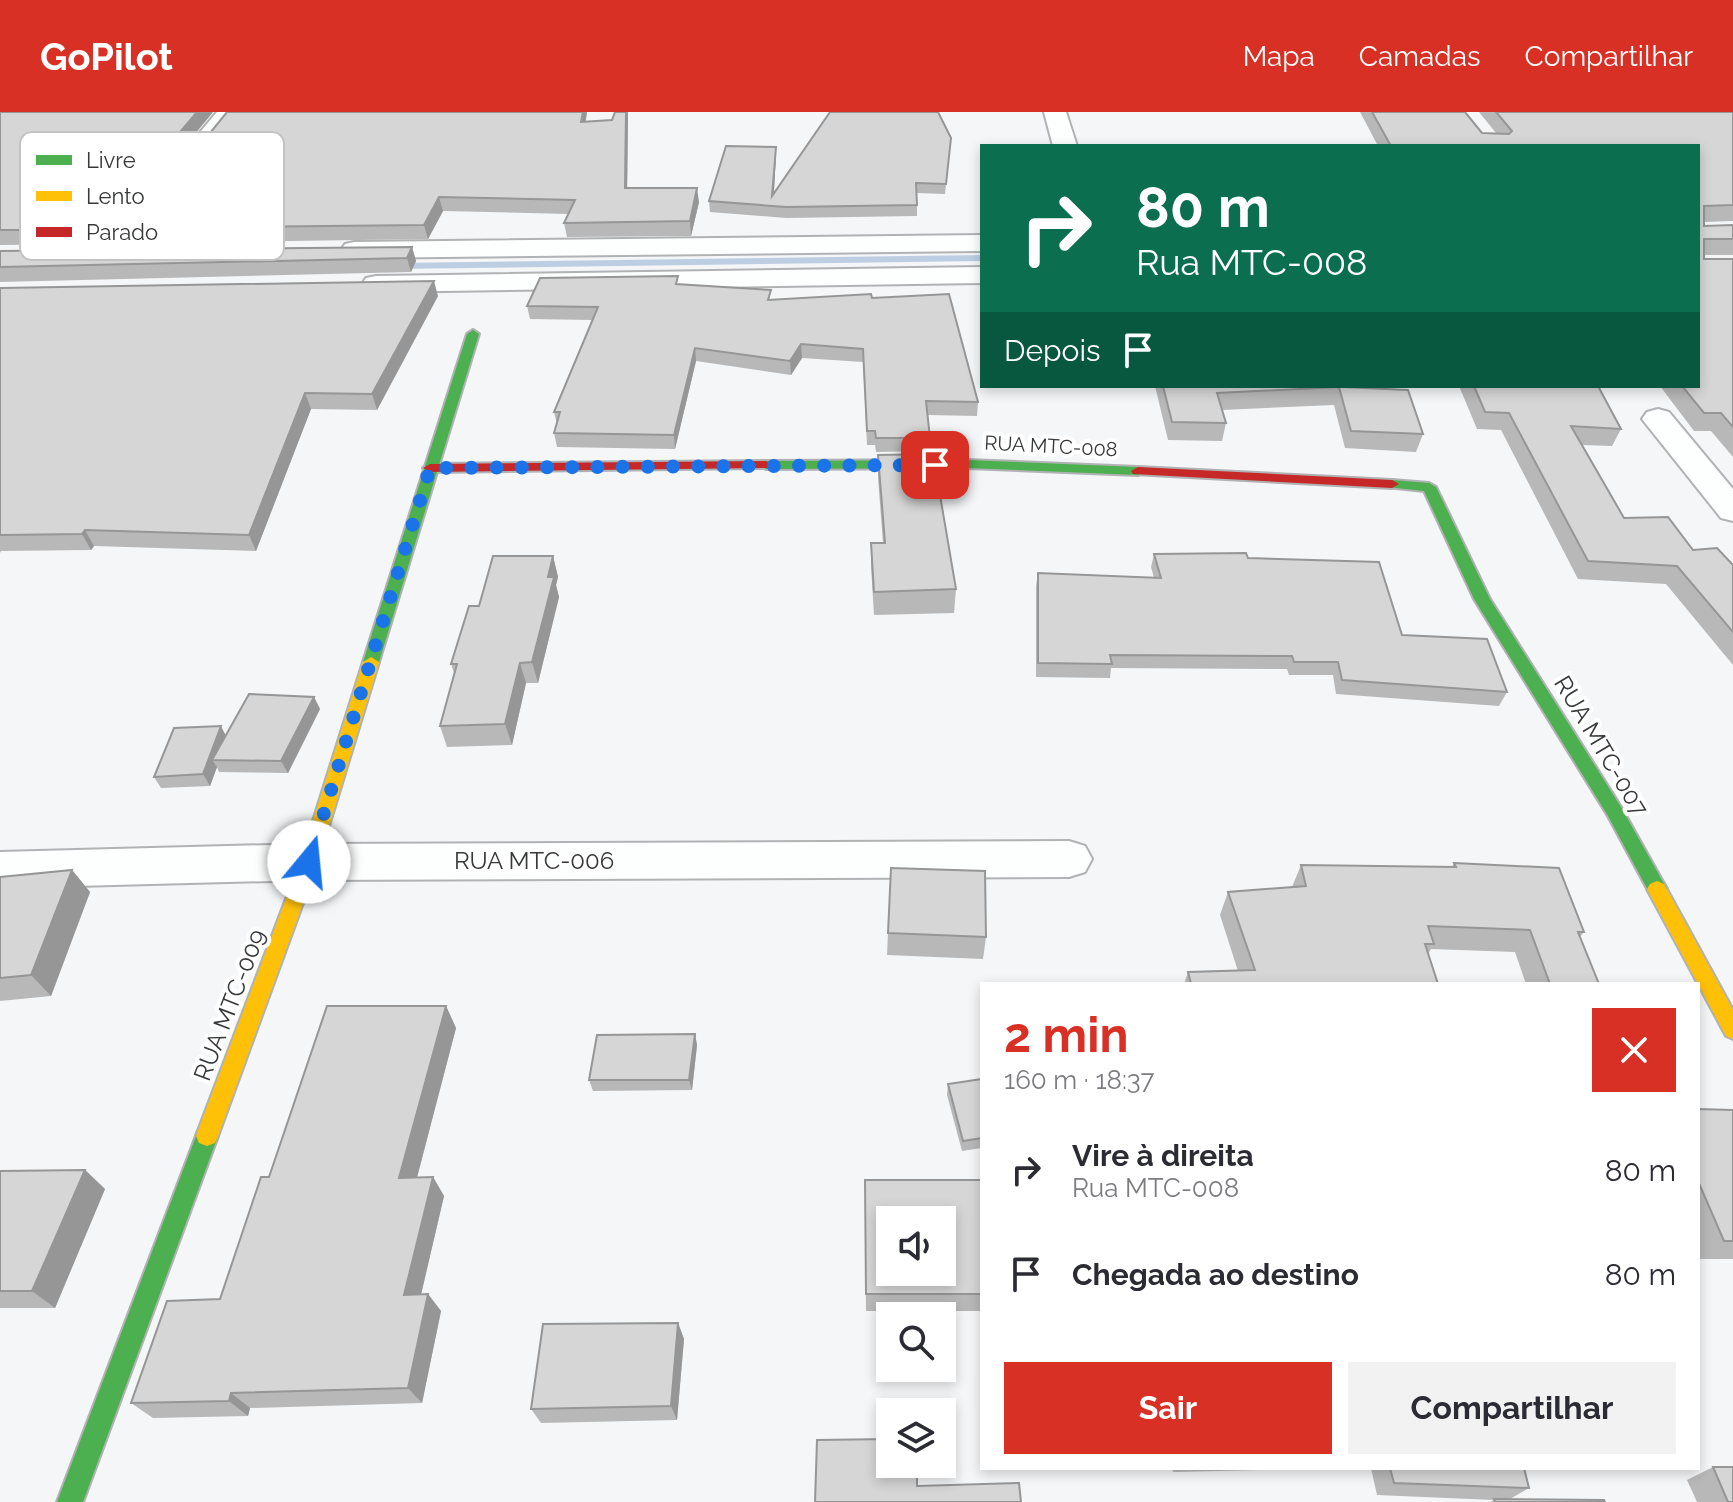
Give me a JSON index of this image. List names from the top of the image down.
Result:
{
  "streets": {
    "street": [
      "RUA MTC-008",
      "RUA MTC-007",
      "RUA MTC-006",
      "RUA MTC-009"
    ]
  },
  "crossings": [
    ["RUA MTC-008", "RUA MTC-007"],
    ["RUA MTC-008", "RUA MTC-009"],
    ["RUA MTC-006", "RUA MTC-009"]
  ],
  "legend": ["Livre", "Lento", "Parado"],
  "page": {
    "header": "GoPilot",
    "nav": ["Mapa", "Camadas", "Compartilhar"],
    "turn": ["80 m", "Rua MTC-008"],
    "then": "Depois",
    "heading": ["2 min", "160 m · 18:37"],
    "list": [
      {
        "name": "Vire à direita",
        "note": "Rua MTC-008",
        "value": "80 m"
      },
      {
        "name": "Chegada ao destino",
        "value": "80 m"
      }
    ],
    "buttons": ["Sair", "Compartilhar"]
  }
}
